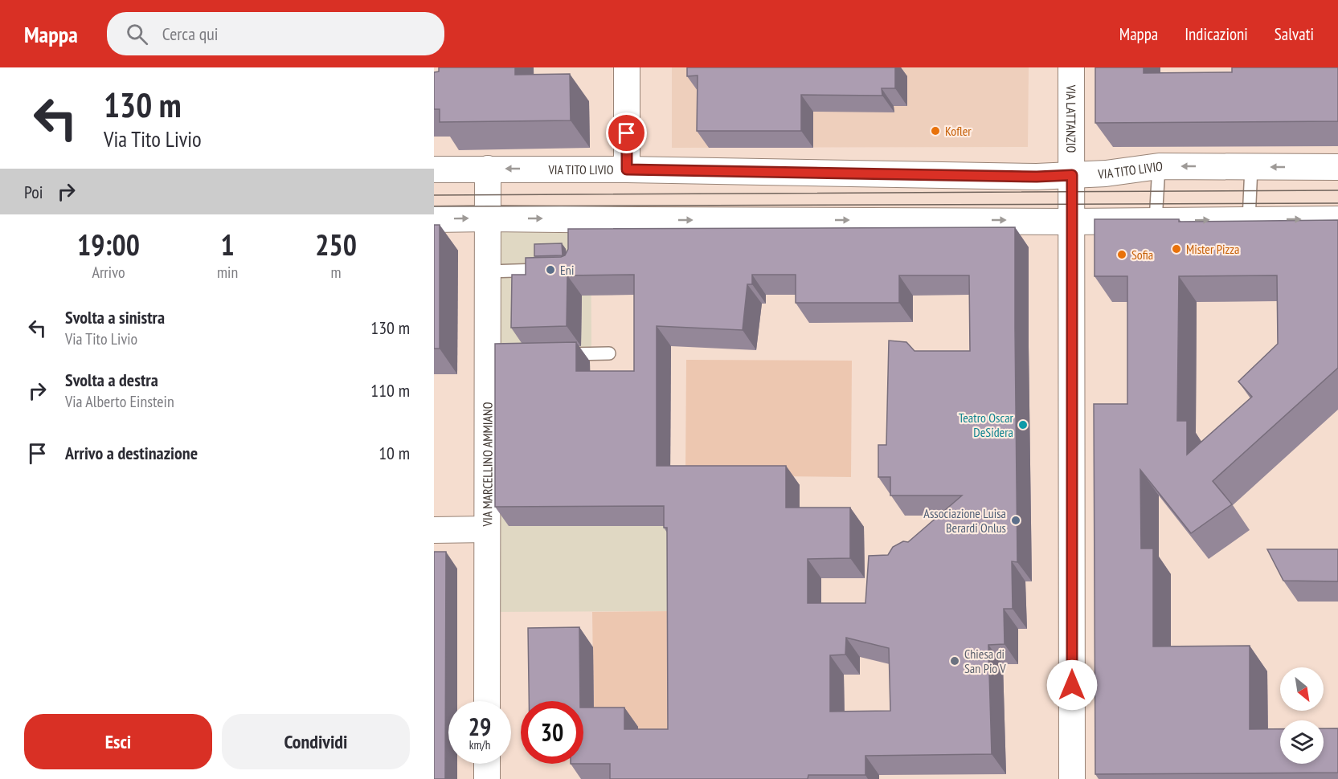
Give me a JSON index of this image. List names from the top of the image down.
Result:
{
  "streets": {
    "street": ["VIA LATTANZIO", "VIA TITO LIVIO", "VIA MARCELLINO AMMIANO"]
  },
  "crossings": [
    ["VIA LATTANZIO", "VIA TITO LIVIO"]
  ],
  "places": [
    "Kofler",
    "Mister Pizza",
    "Sofia",
    "Eni",
    "Teatro Oscar DeSidera",
    "Associazione Luisa Berardi Onlus",
    "Chiesa di San Pio V"
  ],
  "north": "bottom right",
  "page": {
    "header": "Mappa",
    "search": "Cerca qui",
    "nav": ["Mappa", "Indicazioni", "Salvati"],
    "turn": ["130 m", "Via Tito Livio"],
    "then": "Poi",
    "eta": [
      "19:00",
      "Arrivo",
      "1",
      "min",
      "250",
      "m"
    ],
    "list": [
      {
        "name": "Svolta a sinistra",
        "note": "Via Tito Livio",
        "value": "130 m"
      },
      {
        "name": "Svolta a destra",
        "note": "Via Alberto Einstein",
        "value": "110 m"
      },
      {
        "name": "Arrivo a destinazione",
        "value": "10 m"
      }
    ],
    "speed": "29 km/h",
    "limit": "30",
    "buttons": ["Esci", "Condividi"]
  }
}
